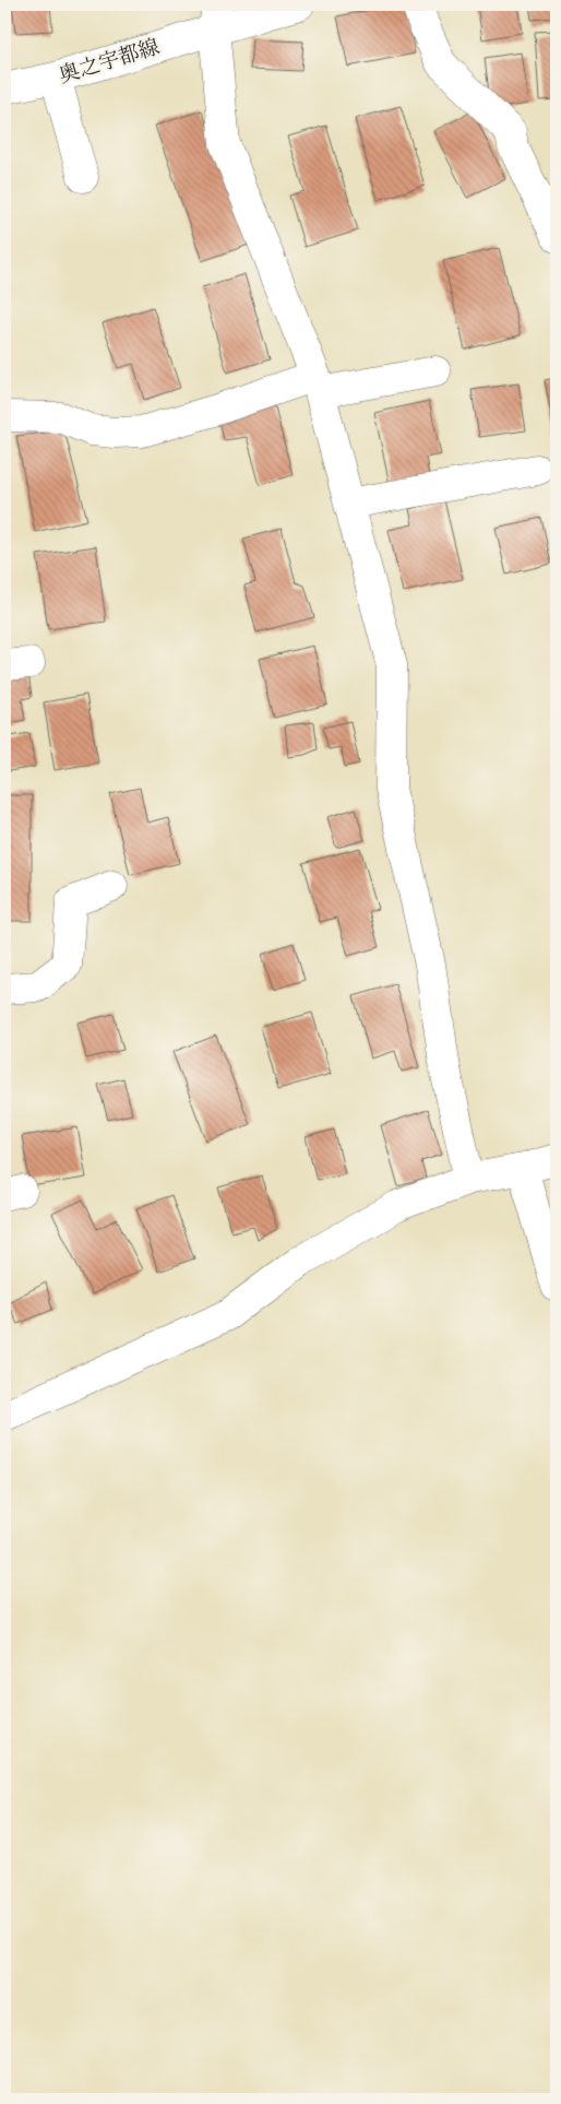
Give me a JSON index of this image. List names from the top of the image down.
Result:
{
  "streets": {
    "street": ["奥之宇都線"]
  }
}
